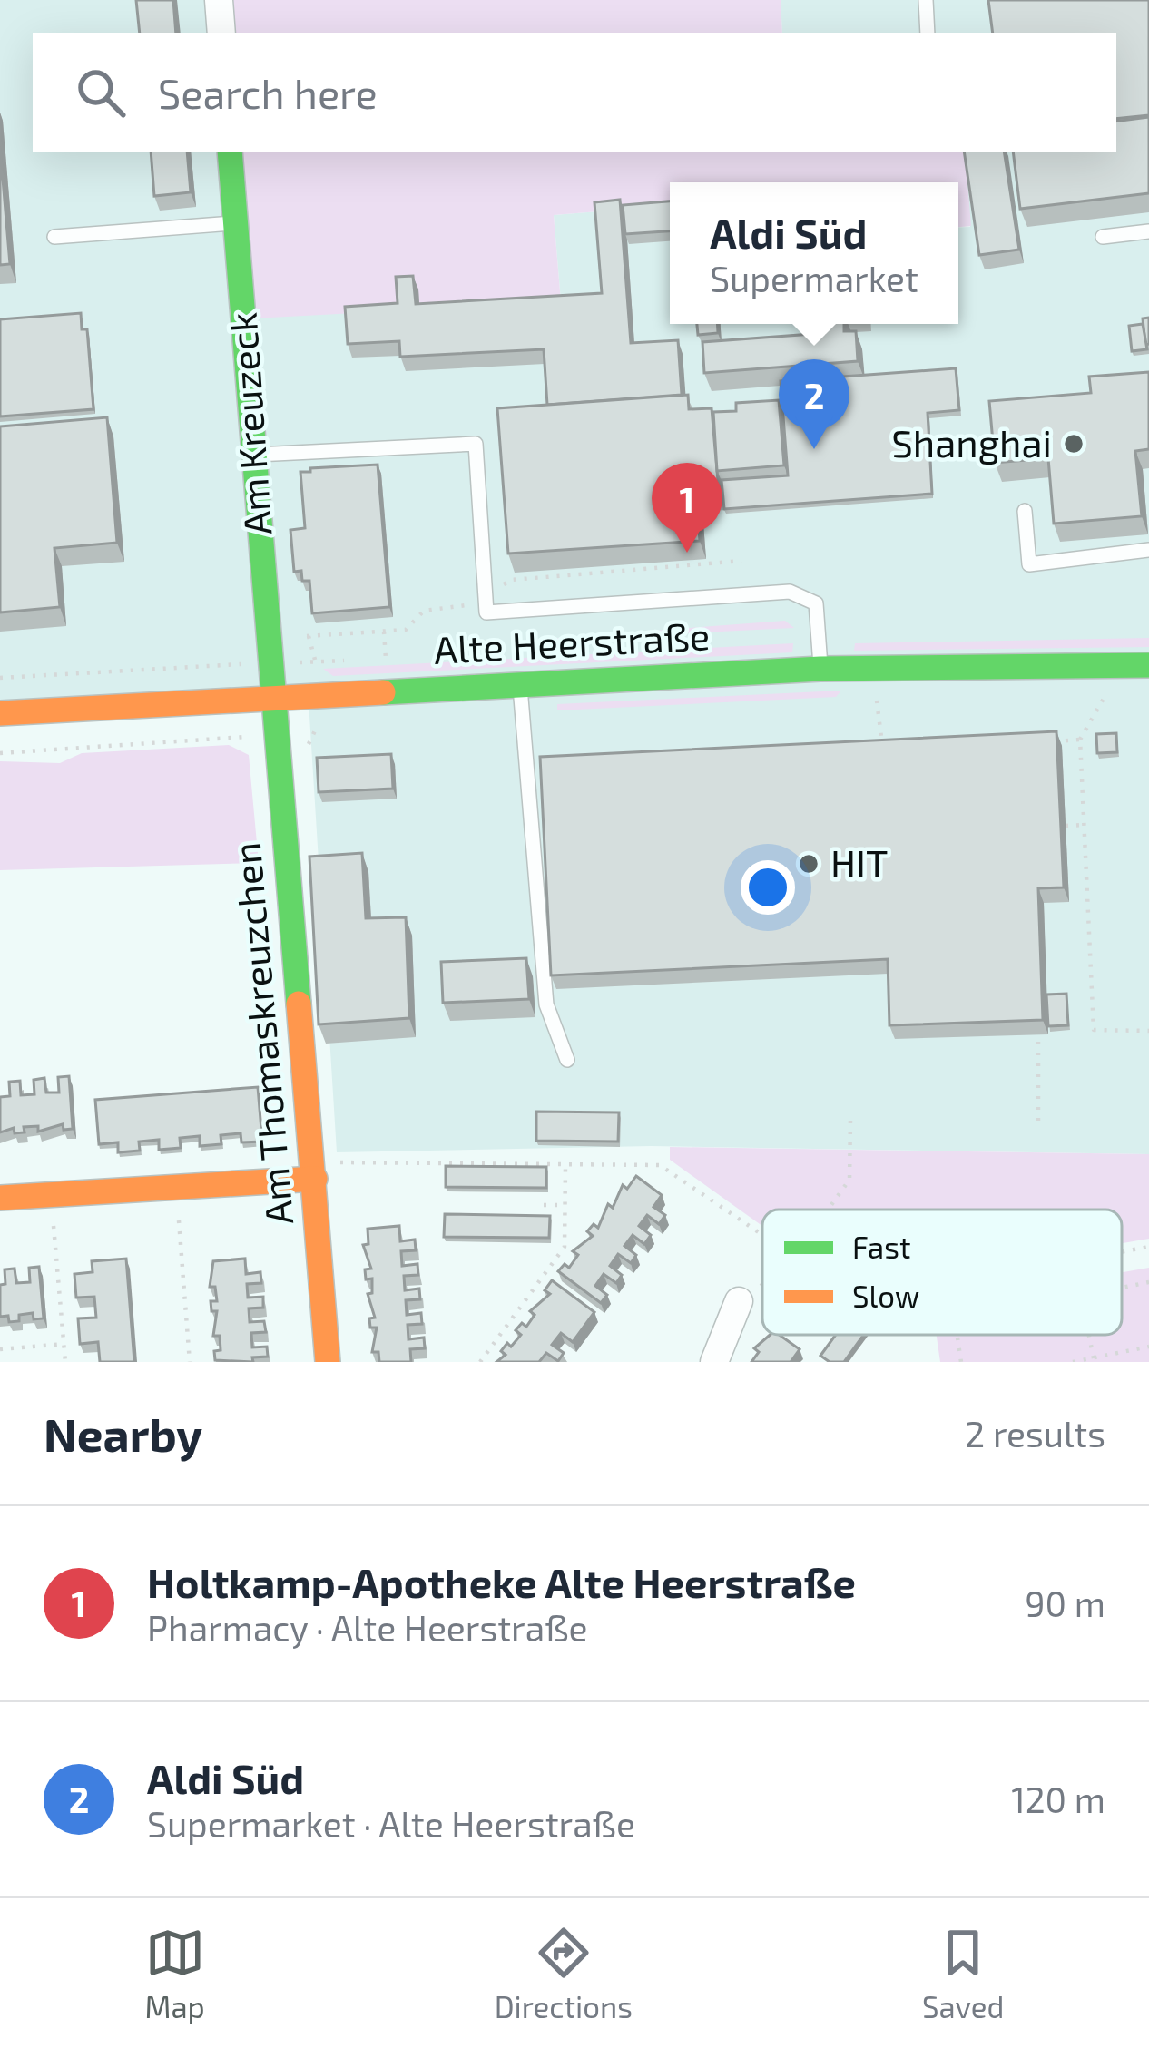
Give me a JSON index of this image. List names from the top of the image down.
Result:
{
  "streets": {
    "street": ["Am Kreuzeck", "Alte Heerstraße", "Am Thomaskreuzchen"]
  },
  "crossings": [
    ["Am Kreuzeck", "Alte Heerstraße"],
    ["Am Kreuzeck", "Am Thomaskreuzchen"],
    ["Alte Heerstraße", "Am Thomaskreuzchen"]
  ],
  "places": ["Shanghai", "HIT"],
  "legend": ["Fast", "Slow"],
  "page": {
    "search": "Search here",
    "popup": ["Aldi Süd", "Supermarket"],
    "pins": ["2", "1"],
    "heading": ["Nearby", "2 results"],
    "list": [
      {
        "mark": "1",
        "name": "Holtkamp-Apotheke Alte Heerstraße",
        "note": "Pharmacy · Alte Heerstraße",
        "value": "90 m"
      },
      {
        "mark": "2",
        "name": "Aldi Süd",
        "note": "Supermarket · Alte Heerstraße",
        "value": "120 m"
      }
    ],
    "nav": ["Map", "Directions", "Saved"]
  }
}
